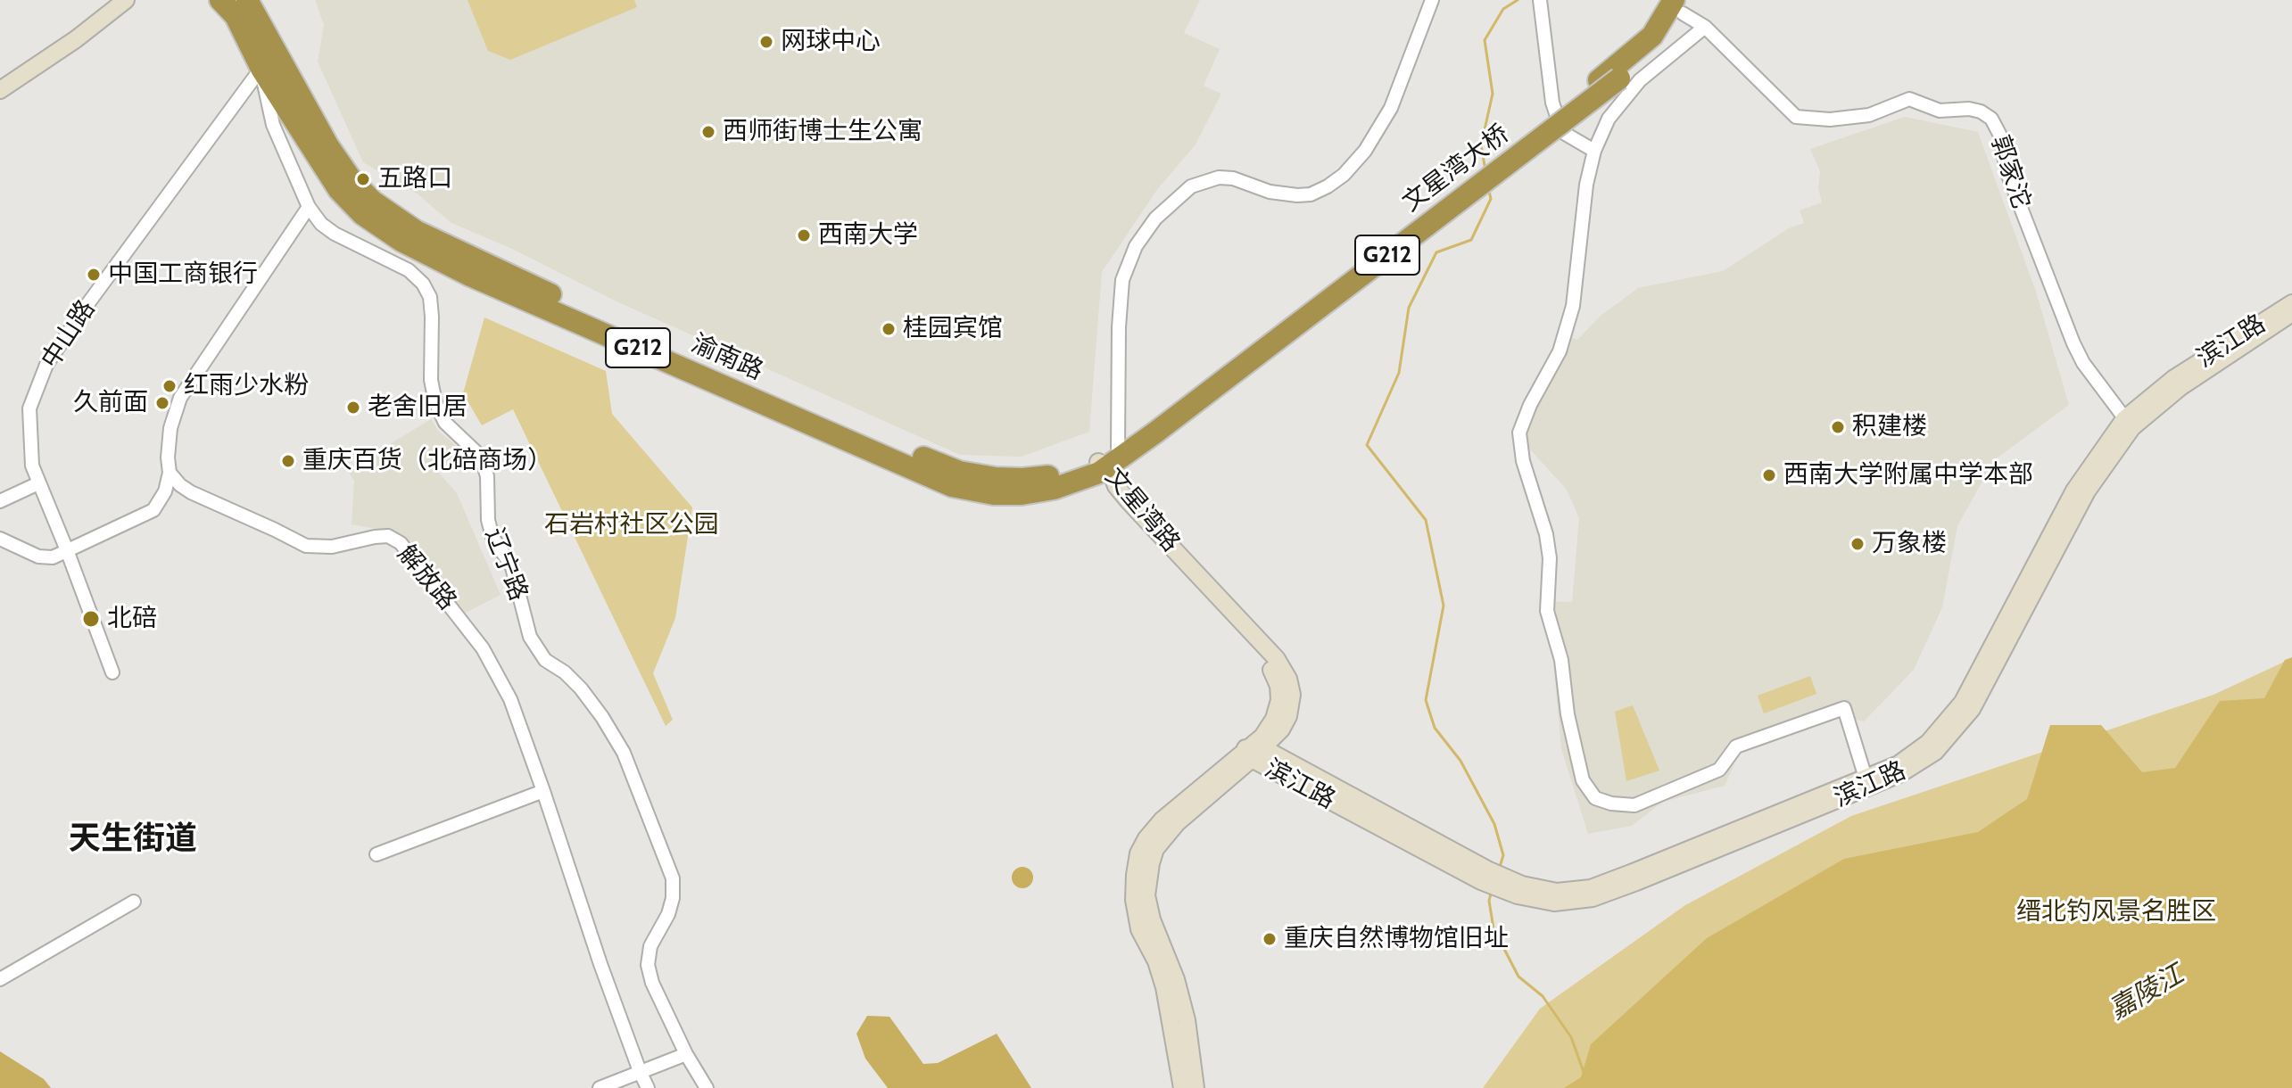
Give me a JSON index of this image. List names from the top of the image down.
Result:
{
  "streets": {
    "highway": ["文星湾大桥", "G212", "渝南路"],
    "main road": ["滨江路", "文星湾路"],
    "street": [
      "郭家沱",
      "中山路",
      "辽宁路",
      "解放路"
    ]
  },
  "crossings": [
    ["文星湾大桥", "郭家沱"],
    ["文星湾大桥", "渝南路"],
    ["郭家沱", "滨江路"],
    ["中山路", "渝南路"],
    ["中山路", "辽宁路"],
    ["滨江路", "文星湾路"],
    ["渝南路", "文星湾路"],
    ["渝南路", "辽宁路"]
  ],
  "districts": ["天生街道"],
  "water": ["嘉陵江"],
  "parks": ["石岩村社区公园", "缙北钓风景名胜区"],
  "places": [
    "网球中心",
    "西师街博士生公寓",
    "五路口",
    "西南大学",
    "中国工商银行",
    "桂园宾馆",
    "红雨少水粉",
    "久前面",
    "老舍旧居",
    "积建楼",
    "重庆百货（北碚商场）",
    "西南大学附属中学本部",
    "万象楼",
    "北碚",
    "重庆自然博物馆旧址"
  ]
}
